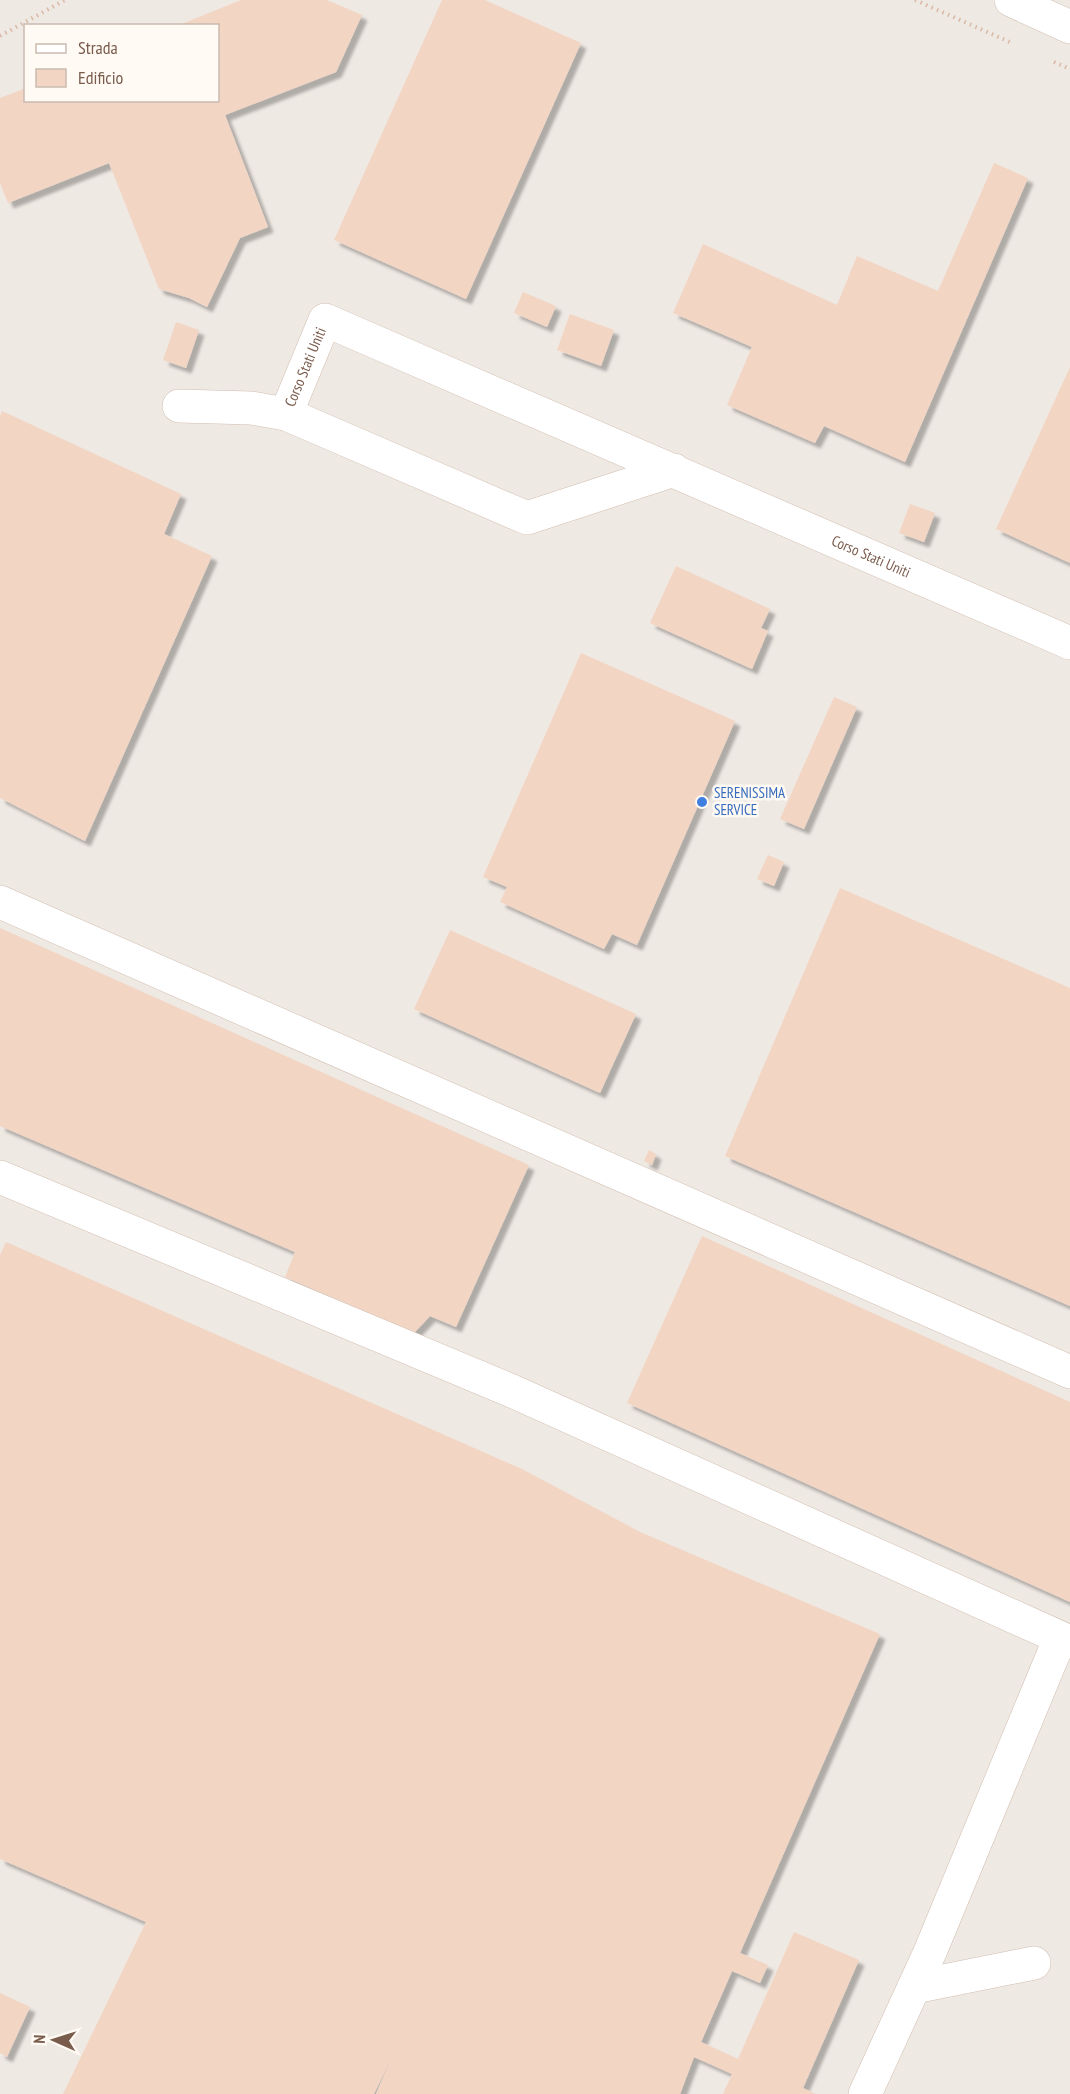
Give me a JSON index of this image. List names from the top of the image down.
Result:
{
  "streets": {
    "street": ["Corso Stati Uniti"]
  },
  "places": ["SERENISSIMA SERVICE"],
  "legend": ["Strada", "Edificio"],
  "north": "left"
}
